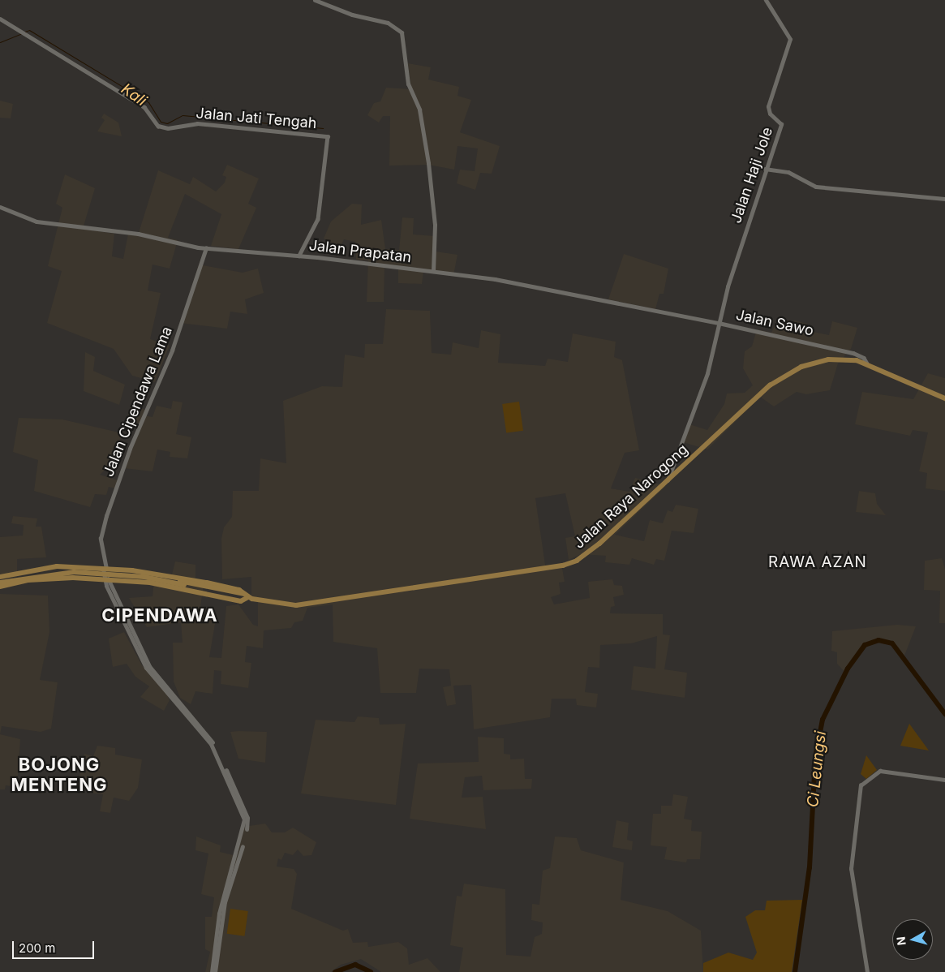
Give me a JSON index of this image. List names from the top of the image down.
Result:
{
  "streets": {
    "main road": [
      "Jalan Haji Jole",
      "Jalan Prapatan",
      "Jalan Sawo",
      "Jalan Raya Narogong"
    ],
    "street": ["Jalan Jati Tengah", "Jalan Cipendawa Lama"]
  },
  "crossings": [
    ["Jalan Jati Tengah", "Jalan Prapatan"],
    ["Jalan Haji Jole", "Jalan Prapatan"],
    ["Jalan Haji Jole", "Jalan Sawo"],
    ["Jalan Prapatan", "Jalan Sawo"],
    ["Jalan Prapatan", "Jalan Cipendawa Lama"],
    ["Jalan Sawo", "Jalan Raya Narogong"],
    ["Jalan Cipendawa Lama", "Jalan Raya Narogong"]
  ],
  "districts": ["RAWA AZAN", "CIPENDAWA", "BOJONG MENTENG"],
  "water": ["Kali", "Ci Leungsi"],
  "scale_bar": "200 m",
  "north": "left"
}
